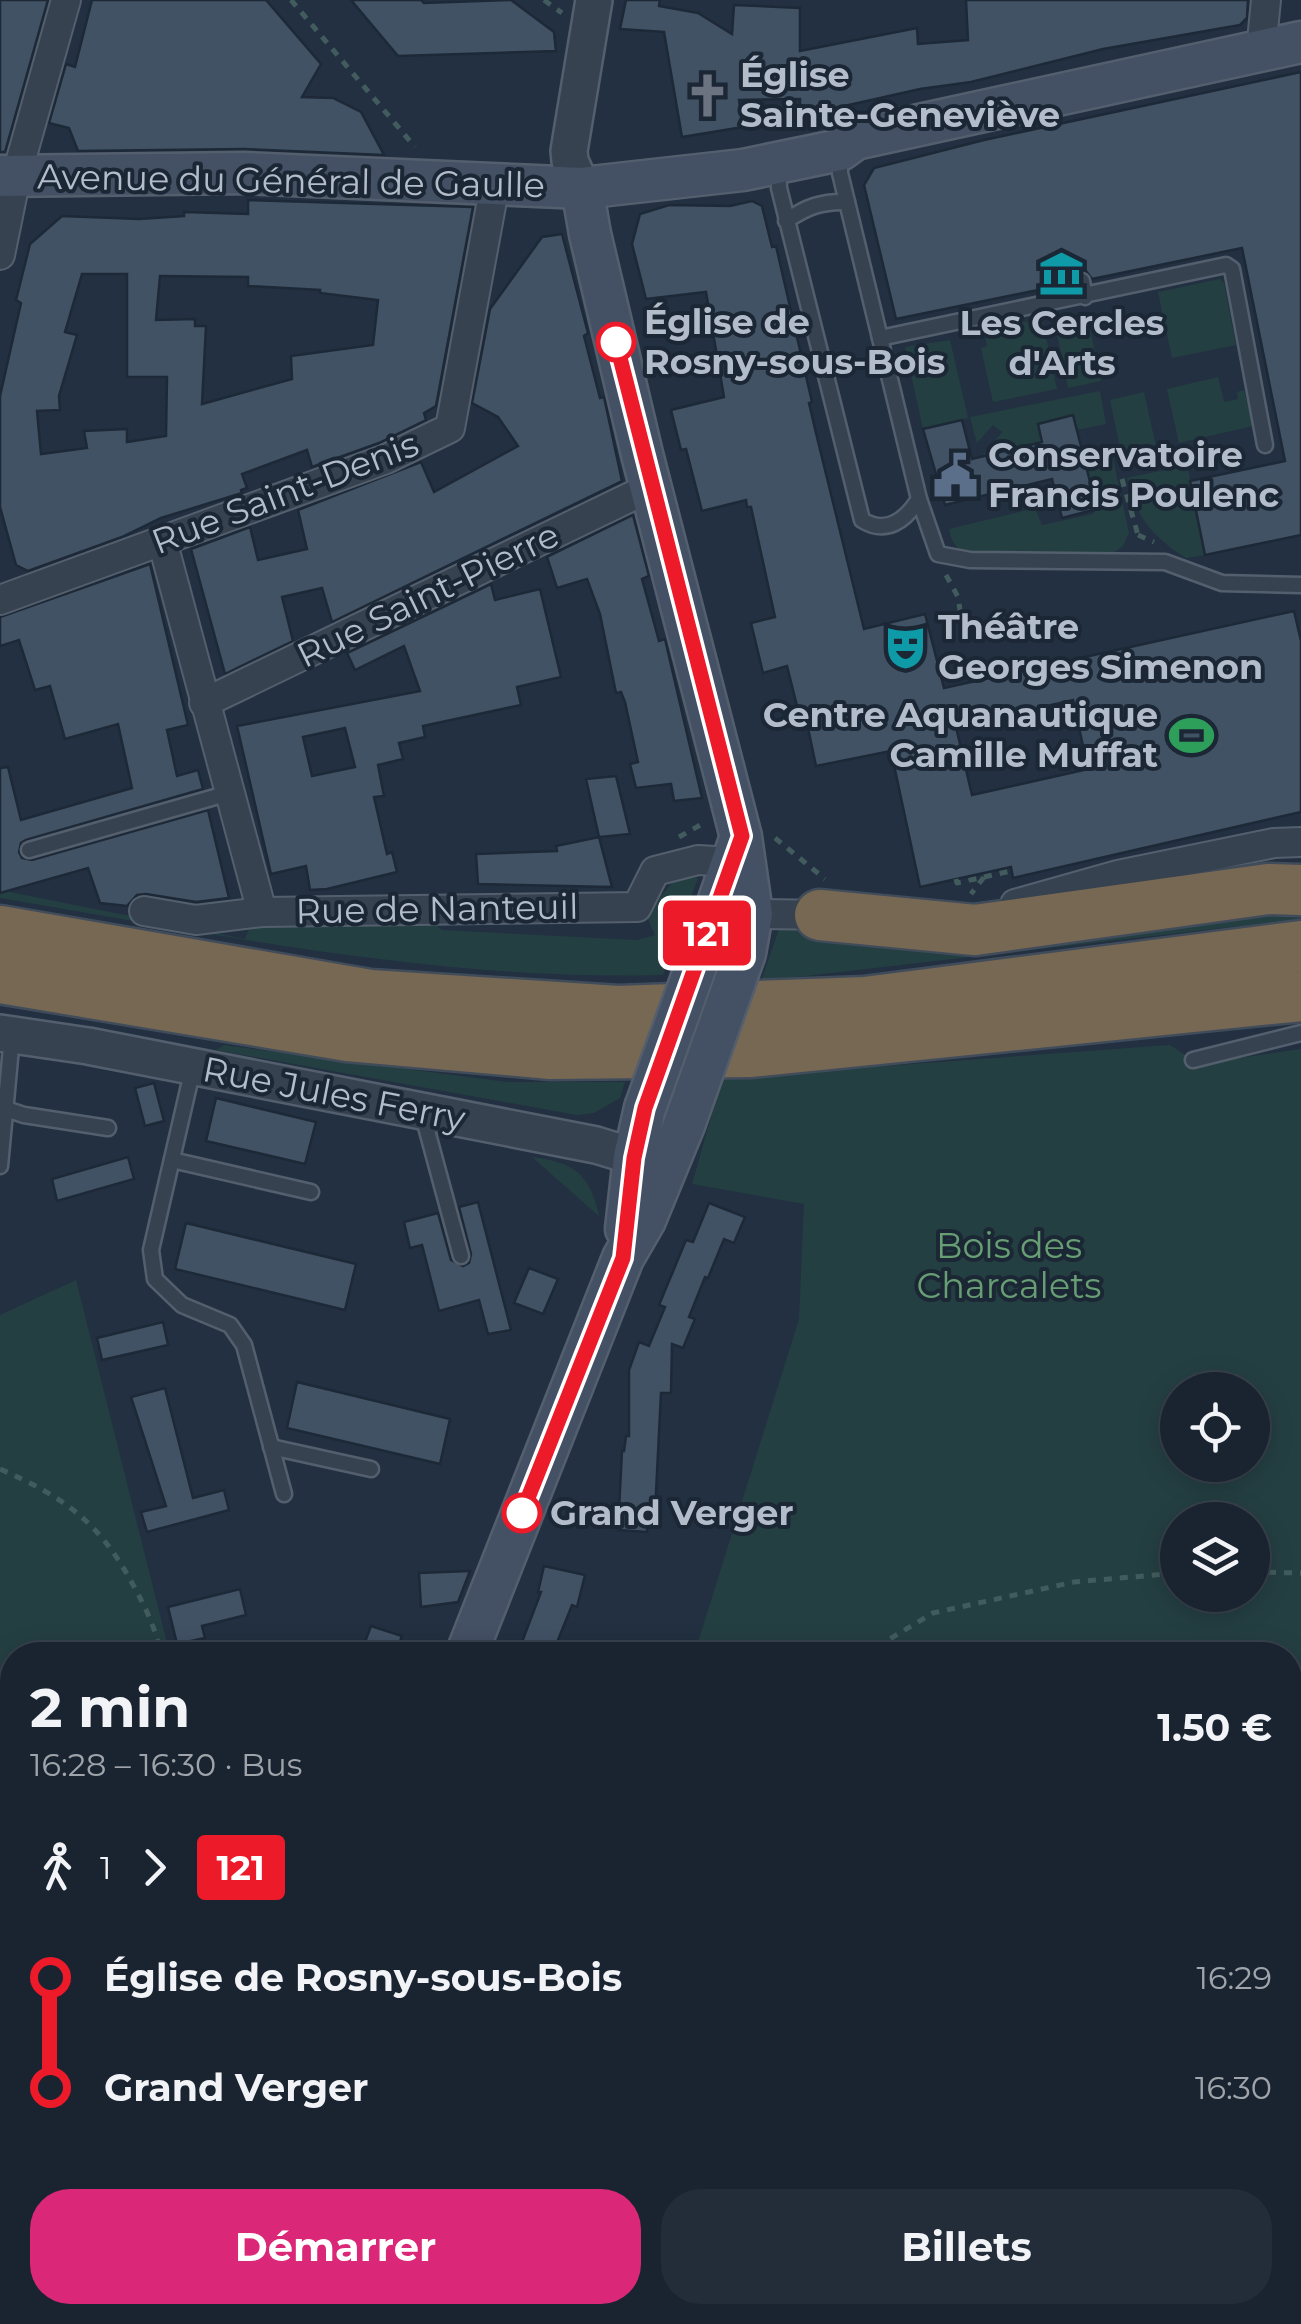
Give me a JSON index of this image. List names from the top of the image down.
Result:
{
  "streets": {
    "main road": ["Avenue du Général de Gaulle"],
    "street": [
      "Rue Saint-Denis",
      "Rue Saint-Pierre",
      "Rue de Nanteuil",
      "Rue Jules Ferry"
    ]
  },
  "crossings": [
    ["Avenue du Général de Gaulle", "Rue Saint-Denis"],
    ["Rue Saint-Denis", "Rue de Nanteuil"],
    ["Rue Saint-Pierre", "Rue de Nanteuil"]
  ],
  "parks": ["Bois des Charcalets"],
  "places": {
    "church": ["Église Sainte-Geneviève"],
    "museum": ["Les Cercles d'Arts"],
    "other": ["Église de Rosny-sous-Bois", "Grand Verger"],
    "public building": ["Conservatoire Francis Poulenc"],
    "theatre": ["Théâtre Georges Simenon"],
    "sports": ["Centre Aquanautique Camille Muffat"]
  },
  "lines": ["bus line 121"],
  "page": {
    "on_map": "121",
    "heading": ["2 min", "16:28 – 16:30 · Bus", "1.50 €"],
    "legs": ["1", "121"],
    "list": [
      {
        "name": "Église de Rosny-sous-Bois",
        "value": "16:29"
      },
      {
        "name": "Grand Verger",
        "value": "16:30"
      }
    ],
    "buttons": ["Démarrer", "Billets"]
  }
}
